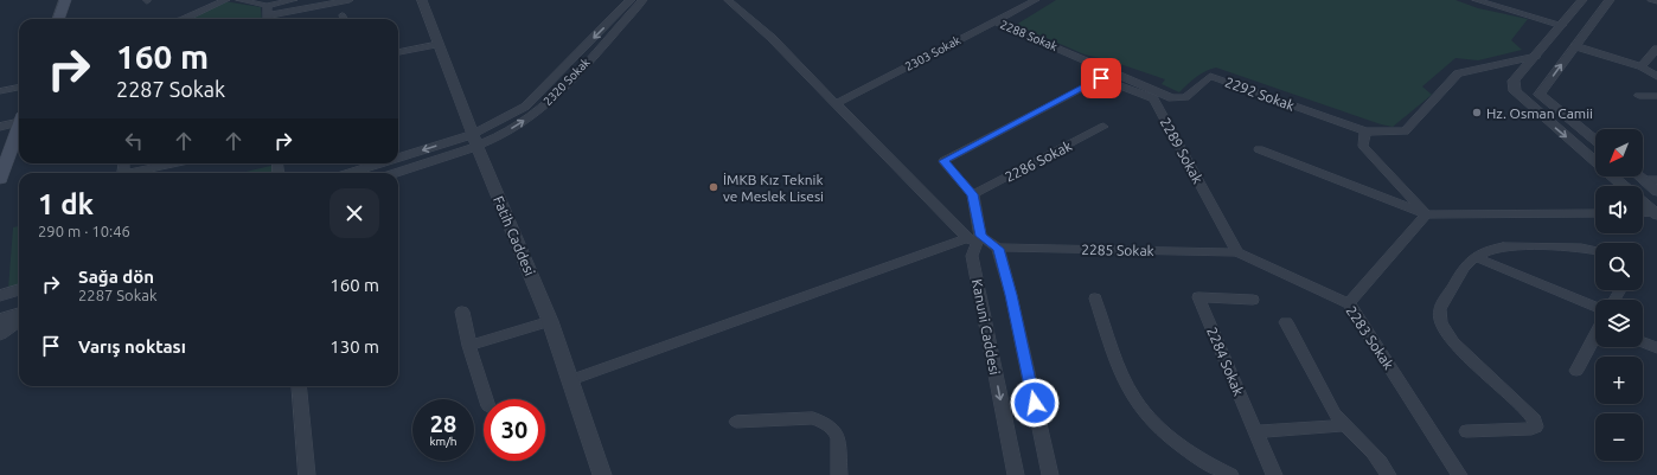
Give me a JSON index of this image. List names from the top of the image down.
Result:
{
  "streets": {
    "street": [
      "2288 Sokak",
      "2303 Sokak",
      "2320 Sokak",
      "2292 Sokak",
      "2289 Sokak",
      "2286 Sokak",
      "Fatih Caddesi",
      "2285 Sokak",
      "Kanuni Caddesi",
      "2283 Sokak",
      "2284 Sokak"
    ]
  },
  "crossings": [
    ["2288 Sokak", "2303 Sokak"],
    ["2288 Sokak", "2292 Sokak"],
    ["2320 Sokak", "Fatih Caddesi"],
    ["2289 Sokak", "2286 Sokak"],
    ["2289 Sokak", "2285 Sokak"],
    ["2289 Sokak", "Kanuni Caddesi"],
    ["2289 Sokak", "2283 Sokak"],
    ["2286 Sokak", "Kanuni Caddesi"],
    ["2285 Sokak", "Kanuni Caddesi"],
    ["2285 Sokak", "2283 Sokak"]
  ],
  "places": ["Hz. Osman Camii", "İMKB Kız Teknik ve Meslek Lisesi"],
  "north": "bottom left",
  "page": {
    "turn": ["160 m", "2287 Sokak"],
    "map_buttons": ["+", "−"],
    "heading": ["1 dk", "290 m · 10:46"],
    "list": [
      {
        "name": "Sağa dön",
        "note": "2287 Sokak",
        "value": "160 m"
      },
      {
        "name": "Varış noktası",
        "value": "130 m"
      }
    ],
    "speed": "28 km/h",
    "limit": "30"
  }
}
